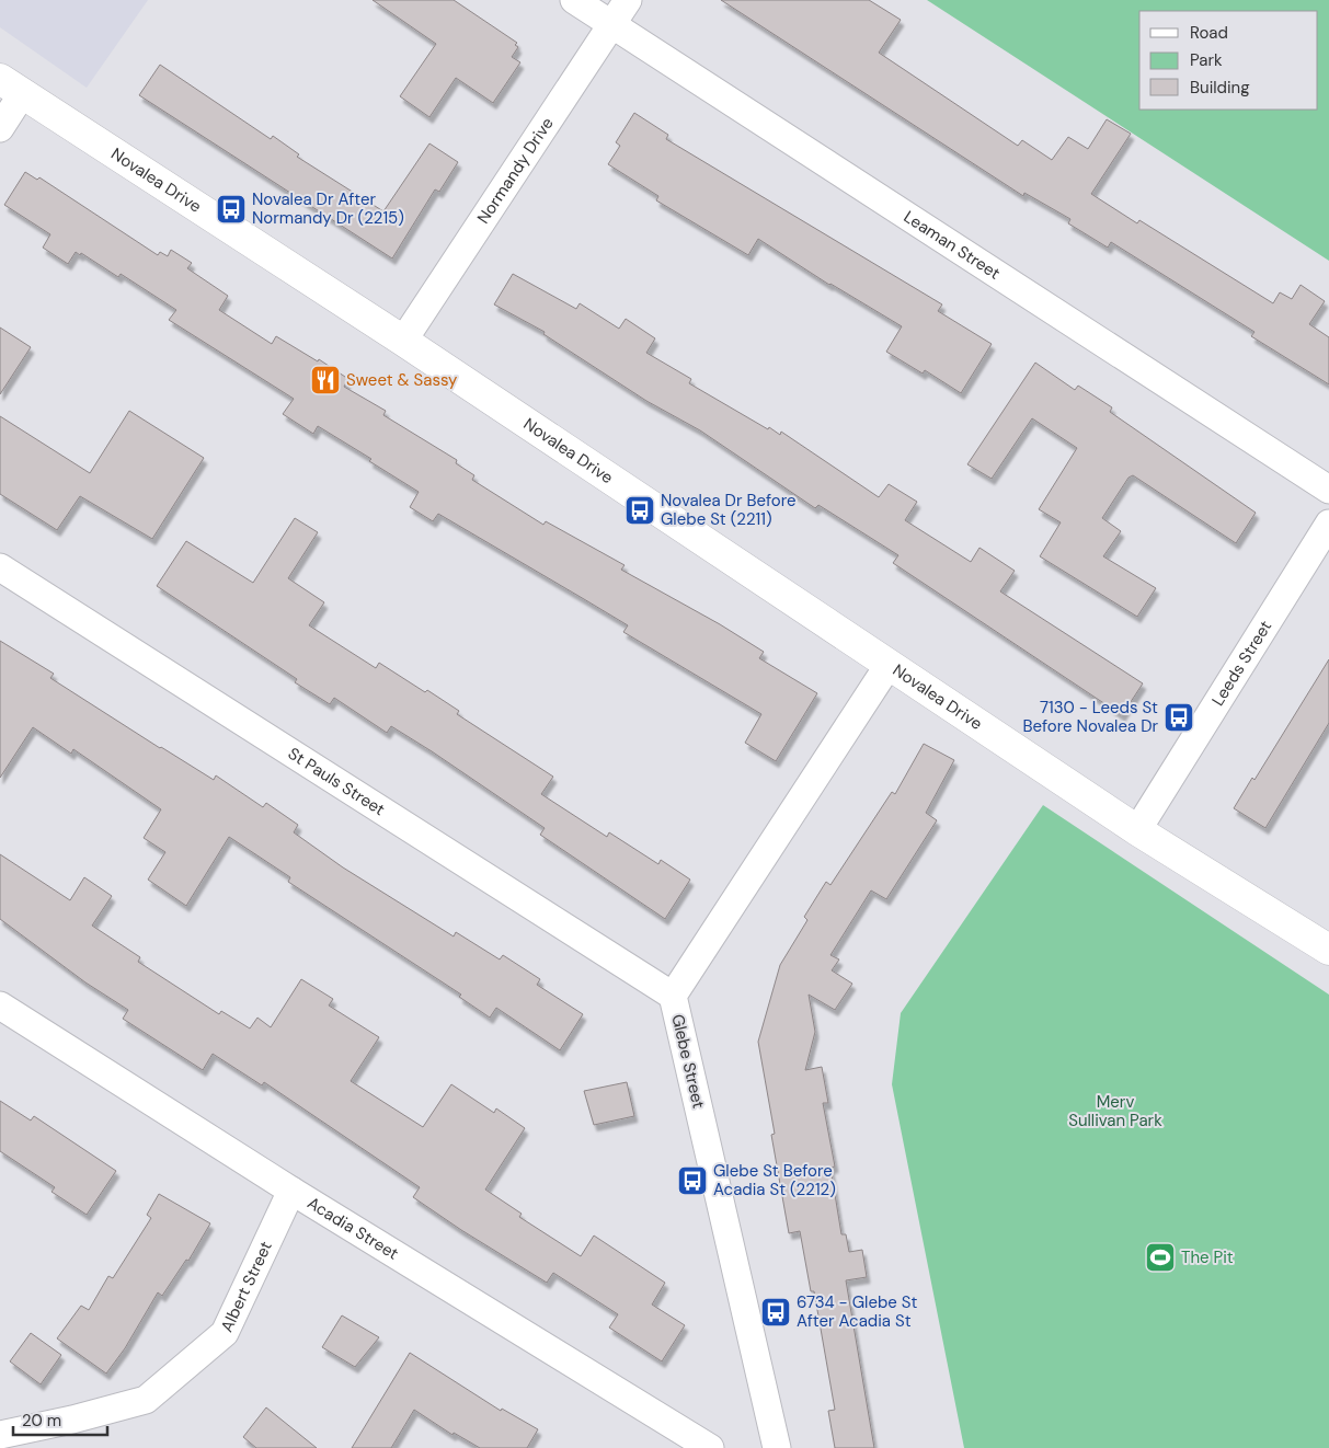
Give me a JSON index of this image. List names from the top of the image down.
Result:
{
  "streets": {
    "street": [
      "Normandy Drive",
      "Novalea Drive",
      "Leaman Street",
      "Leeds Street",
      "St Pauls Street",
      "Glebe Street",
      "Acadia Street",
      "Albert Street"
    ]
  },
  "crossings": [
    ["Normandy Drive", "Novalea Drive"],
    ["Normandy Drive", "Leaman Street"],
    ["Novalea Drive", "Leeds Street"],
    ["Novalea Drive", "Glebe Street"],
    ["St Pauls Street", "Glebe Street"],
    ["Acadia Street", "Albert Street"]
  ],
  "parks": ["Merv Sullivan Park"],
  "places": {
    "bus stop": [
      "Novalea Dr After Normandy Dr (2215)",
      "Novalea Dr Before Glebe St (2211)",
      "7130 - Leeds St Before Novalea Dr",
      "Glebe St Before Acadia St (2212)",
      "6734 - Glebe St After Acadia St"
    ],
    "restaurant": ["Sweet & Sassy"],
    "sports": ["The Pit"]
  },
  "legend": ["Road", "Park", "Building"],
  "scale_bar": "20 m"
}
